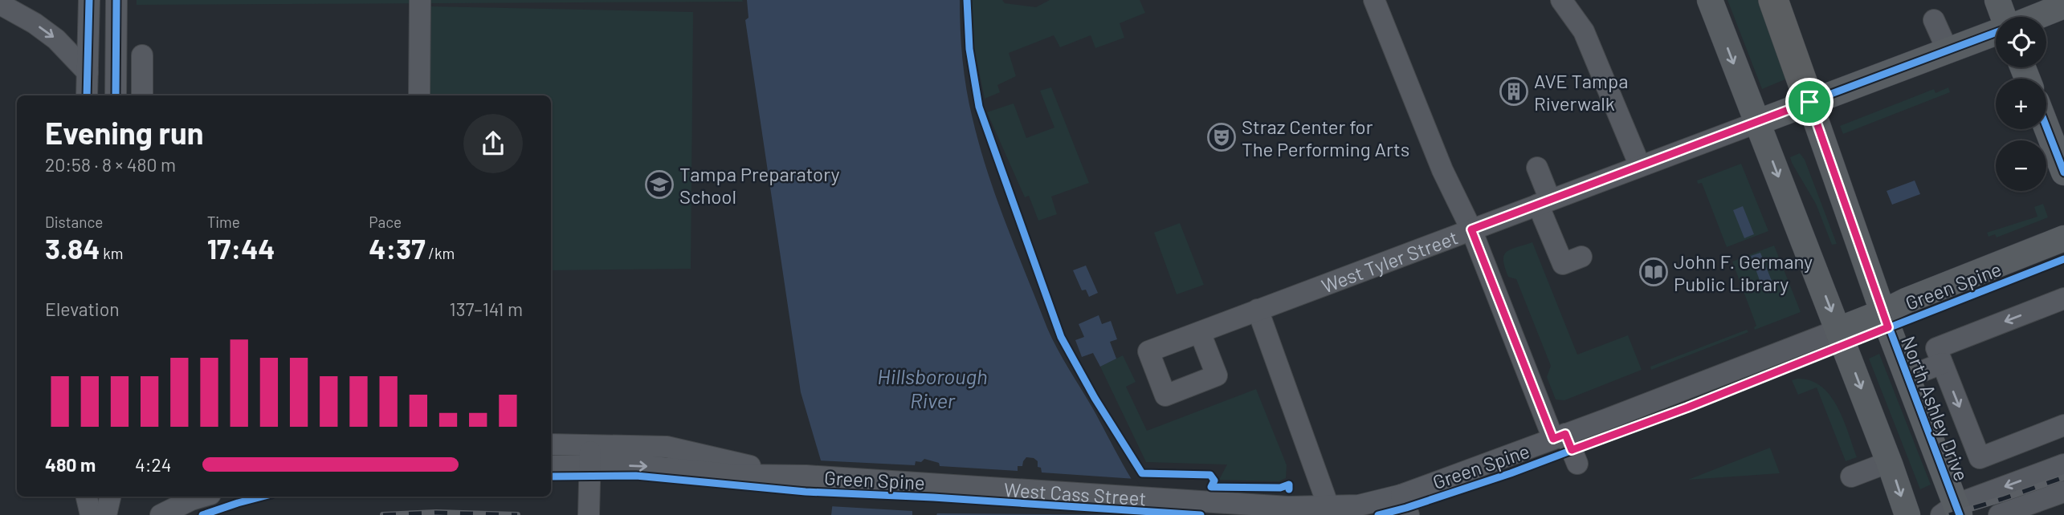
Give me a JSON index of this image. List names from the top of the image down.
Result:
{
  "streets": {
    "main road": ["West Tyler Street", "North Ashley Drive", "West Cass Street"],
    "cycle path": ["Green Spine"]
  },
  "crossings": [
    ["West Tyler Street", "North Ashley Drive"],
    ["North Ashley Drive", "West Cass Street"]
  ],
  "water": ["Hillsborough River"],
  "places": {
    "building": ["AVE Tampa Riverwalk"],
    "theatre": ["Straz Center for The Performing Arts"],
    "school or university": ["Tampa Preparatory School"],
    "library": ["John F. Germany Public Library"]
  },
  "page": {
    "map_buttons": ["+", "−"],
    "heading": ["Evening run", "20:58 · 8 × 480 m"],
    "stats": [
      ["Distance", "3.84 km"],
      ["Time", "17:44"],
      ["Pace", "4:37 /km"]
    ],
    "chart": ["Elevation", "137–141 m"],
    "list": [
      {
        "name": "480 m",
        "note": "4:24"
      }
    ]
  }
}
